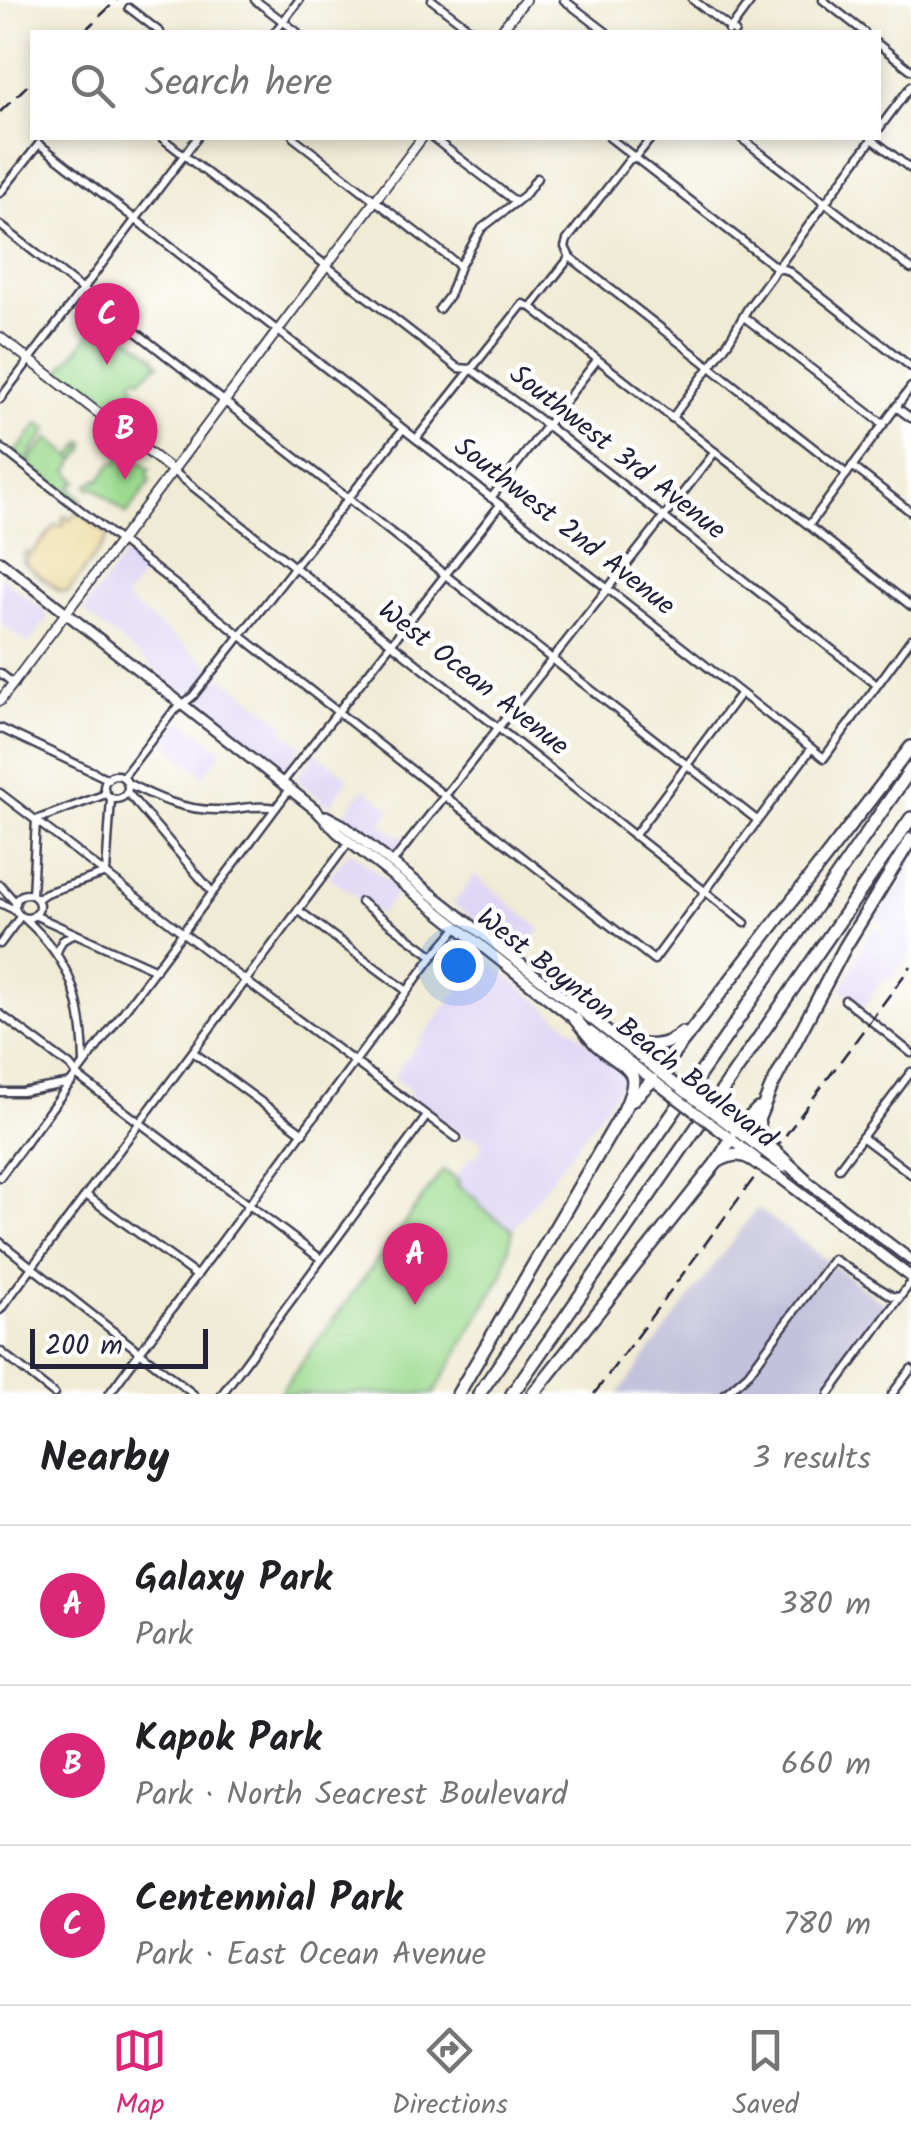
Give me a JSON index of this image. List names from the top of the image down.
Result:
{
  "streets": {
    "main road": ["West Boynton Beach Boulevard"],
    "street": ["Southwest 3rd Avenue", "Southwest 2nd Avenue", "West Ocean Avenue"]
  },
  "crossings": [
    ["Southwest 3rd Avenue", "Southwest 2nd Avenue"]
  ],
  "scale_bar": "200 m",
  "page": {
    "search": "Search here",
    "pins": ["C", "B", "A"],
    "scale": "200 m",
    "heading": ["Nearby", "3 results"],
    "list": [
      {
        "mark": "A",
        "name": "Galaxy Park",
        "note": "Park",
        "value": "380 m"
      },
      {
        "mark": "B",
        "name": "Kapok Park",
        "note": "Park · North Seacrest Boulevard",
        "value": "660 m"
      },
      {
        "mark": "C",
        "name": "Centennial Park",
        "note": "Park · East Ocean Avenue",
        "value": "780 m"
      }
    ],
    "nav": ["Map", "Directions", "Saved"]
  }
}
